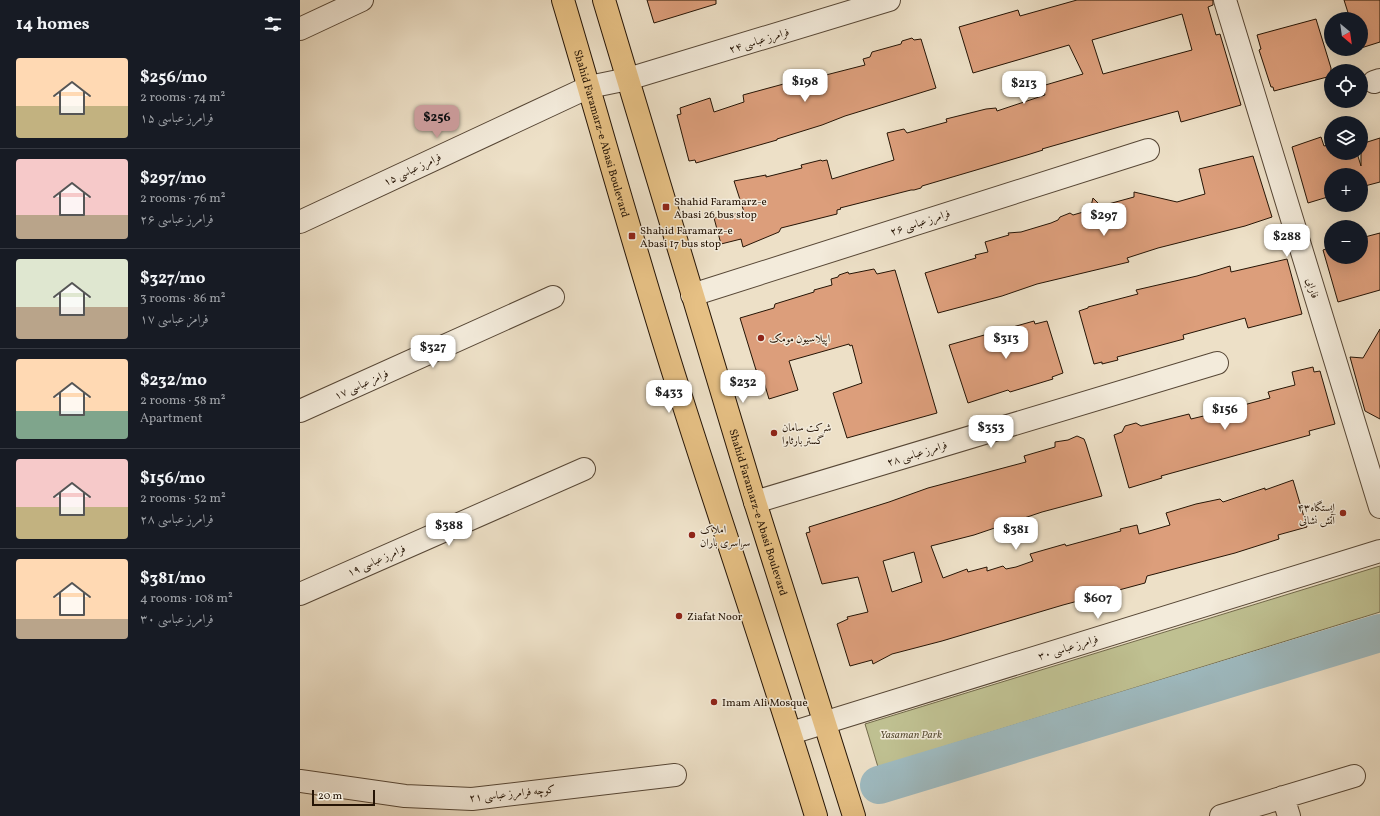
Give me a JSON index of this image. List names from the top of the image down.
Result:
{
  "streets": {
    "main road": ["Shahid Faramarz-e Abasi Boulevard"],
    "street": [
      "فرامرز عباسی ۲۴",
      "فرامرز عباسی ۱۵",
      "فرامرز عباسی ۲۶",
      "فارابی",
      "فرامز عباسی ۱۷",
      "فرامرز عباسی ۲۸",
      "فرامرز عباسی ۱۹",
      "فرامرز عباسی ۳۰",
      "کوچه فرامرز عباسی ۲۱"
    ]
  },
  "crossings": [
    ["فرامرز عباسی ۲۴", "Shahid Faramarz-e Abasi Boulevard"],
    ["فرامرز عباسی ۲۴", "فرامرز عباسی ۱۵"],
    ["Shahid Faramarz-e Abasi Boulevard", "فرامرز عباسی ۱۵"],
    ["Shahid Faramarz-e Abasi Boulevard", "فرامرز عباسی ۲۶"],
    ["Shahid Faramarz-e Abasi Boulevard", "فرامرز عباسی ۲۸"],
    ["Shahid Faramarz-e Abasi Boulevard", "فرامرز عباسی ۳۰"]
  ],
  "parks": ["Yasaman Park"],
  "places": {
    "transit": ["Shahid Faramarz-e Abasi 26 bus stop", "Shahid Faramarz-e Abasi 17 bus stop"],
    "other": [
      "اپیلاسیون مومک",
      "شرکت سامان گستر بارثاوا",
      "ایستگاه۴۳ آتش نشانی",
      "املاک سراسری باران",
      "Ziafat Noor",
      "Imam Ali Mosque"
    ]
  },
  "scale_bar": "20 m",
  "north": "bottom right",
  "page": {
    "heading": "14 homes",
    "map_buttons": ["+", "−"],
    "list": [
      {
        "name": "$256/mo",
        "note": "2 rooms · 74 m² · فرامرز عباسی ۱۵"
      },
      {
        "name": "$297/mo",
        "note": "2 rooms · 76 m² · فرامرز عباسی ۲۶"
      },
      {
        "name": "$327/mo",
        "note": "3 rooms · 86 m² · فرامز عباسی ۱۷"
      },
      {
        "name": "$232/mo",
        "note": "2 rooms · 58 m² · Apartment"
      },
      {
        "name": "$156/mo",
        "note": "2 rooms · 52 m² · فرامرز عباسی ۲۸"
      },
      {
        "name": "$381/mo",
        "note": "4 rooms · 108 m² · فرامرز عباسی ۳۰"
      }
    ],
    "price": [
      "$198",
      "$213",
      "$256",
      "$297",
      "$288",
      "$313",
      "$327",
      "$232",
      "$433",
      "$156",
      "$353",
      "$388",
      "$381",
      "$607"
    ],
    "scale": "20 m"
  }
}
